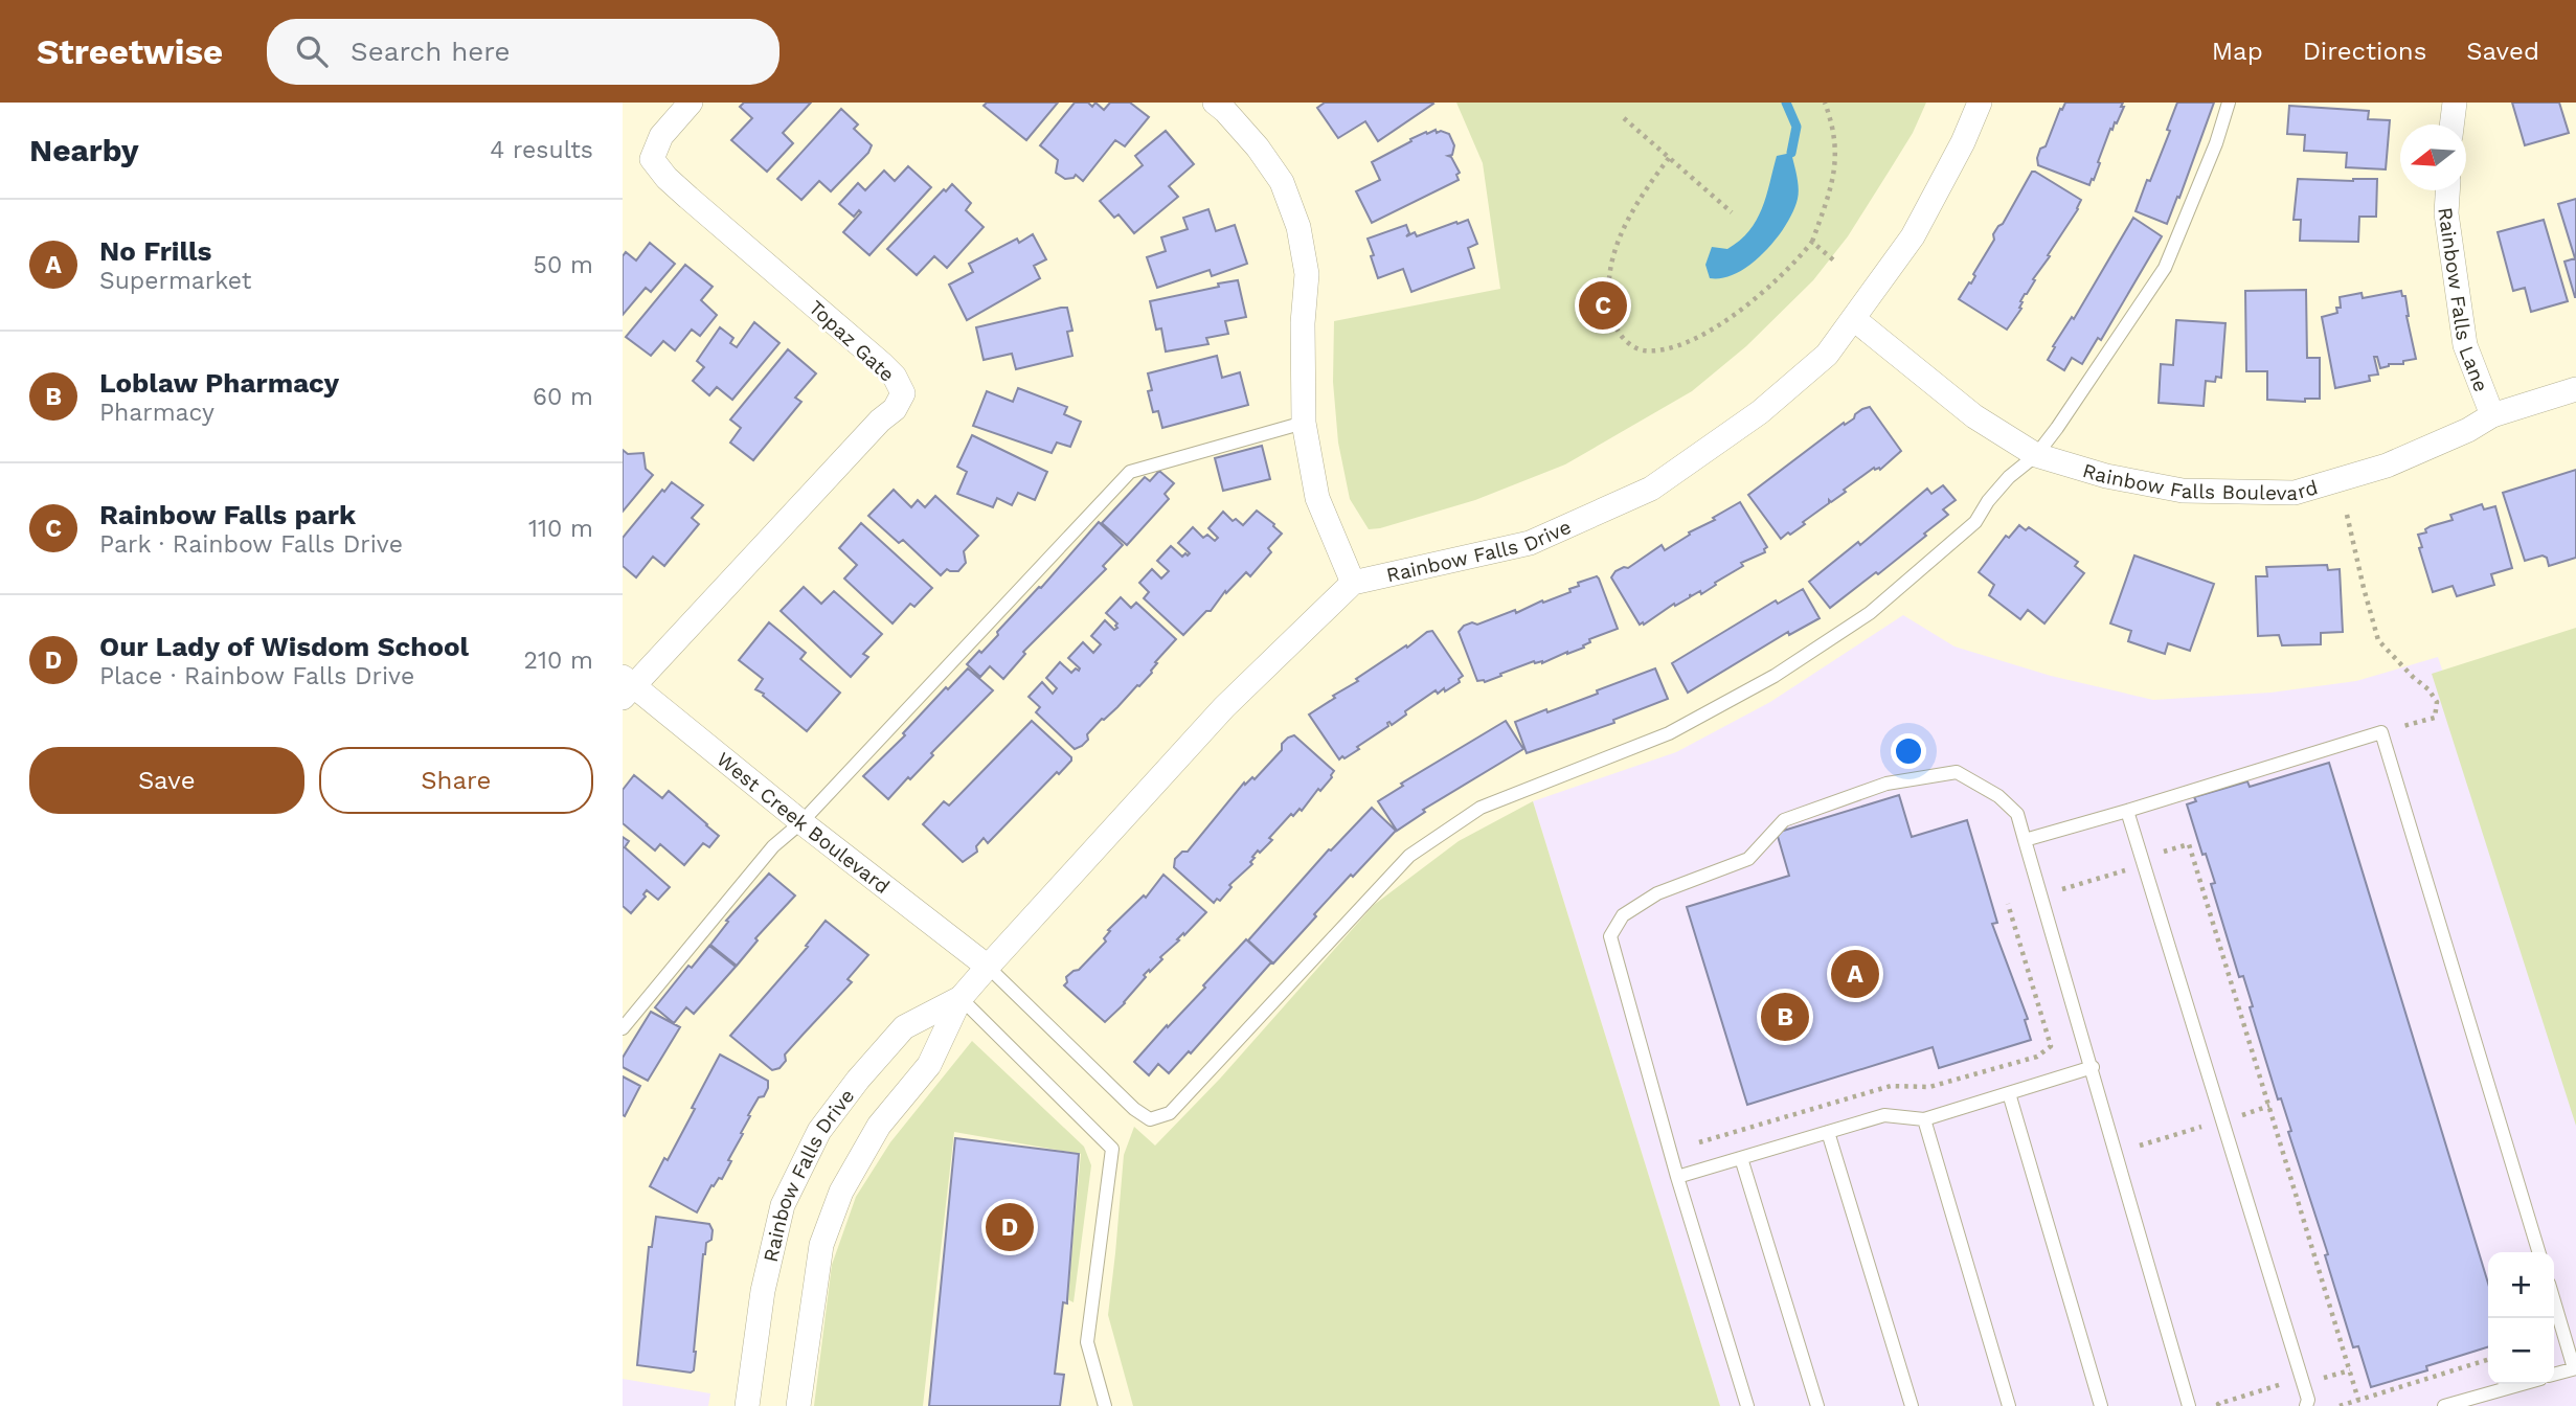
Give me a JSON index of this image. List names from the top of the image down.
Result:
{
  "streets": {
    "street": [
      "Rainbow Falls Lane",
      "Topaz Gate",
      "Rainbow Falls Boulevard",
      "Rainbow Falls Drive",
      "West Creek Boulevard"
    ]
  },
  "crossings": [
    ["Rainbow Falls Lane", "Rainbow Falls Boulevard"],
    ["Topaz Gate", "West Creek Boulevard"],
    ["Rainbow Falls Boulevard", "Rainbow Falls Drive"],
    ["Rainbow Falls Drive", "West Creek Boulevard"]
  ],
  "north": "left",
  "page": {
    "header": "Streetwise",
    "search": "Search here",
    "nav": ["Map", "Directions", "Saved"],
    "heading": ["Nearby", "4 results"],
    "list": [
      {
        "mark": "A",
        "name": "No Frills",
        "note": "Supermarket",
        "value": "50 m"
      },
      {
        "mark": "B",
        "name": "Loblaw Pharmacy",
        "note": "Pharmacy",
        "value": "60 m"
      },
      {
        "mark": "C",
        "name": "Rainbow Falls park",
        "note": "Park · Rainbow Falls Drive",
        "value": "110 m"
      },
      {
        "mark": "D",
        "name": "Our Lady of Wisdom School",
        "note": "Place · Rainbow Falls Drive",
        "value": "210 m"
      }
    ],
    "pins": [
      "C",
      "A",
      "B",
      "D"
    ],
    "buttons": ["Save", "Share"],
    "map_buttons": ["+", "−"]
  }
}
